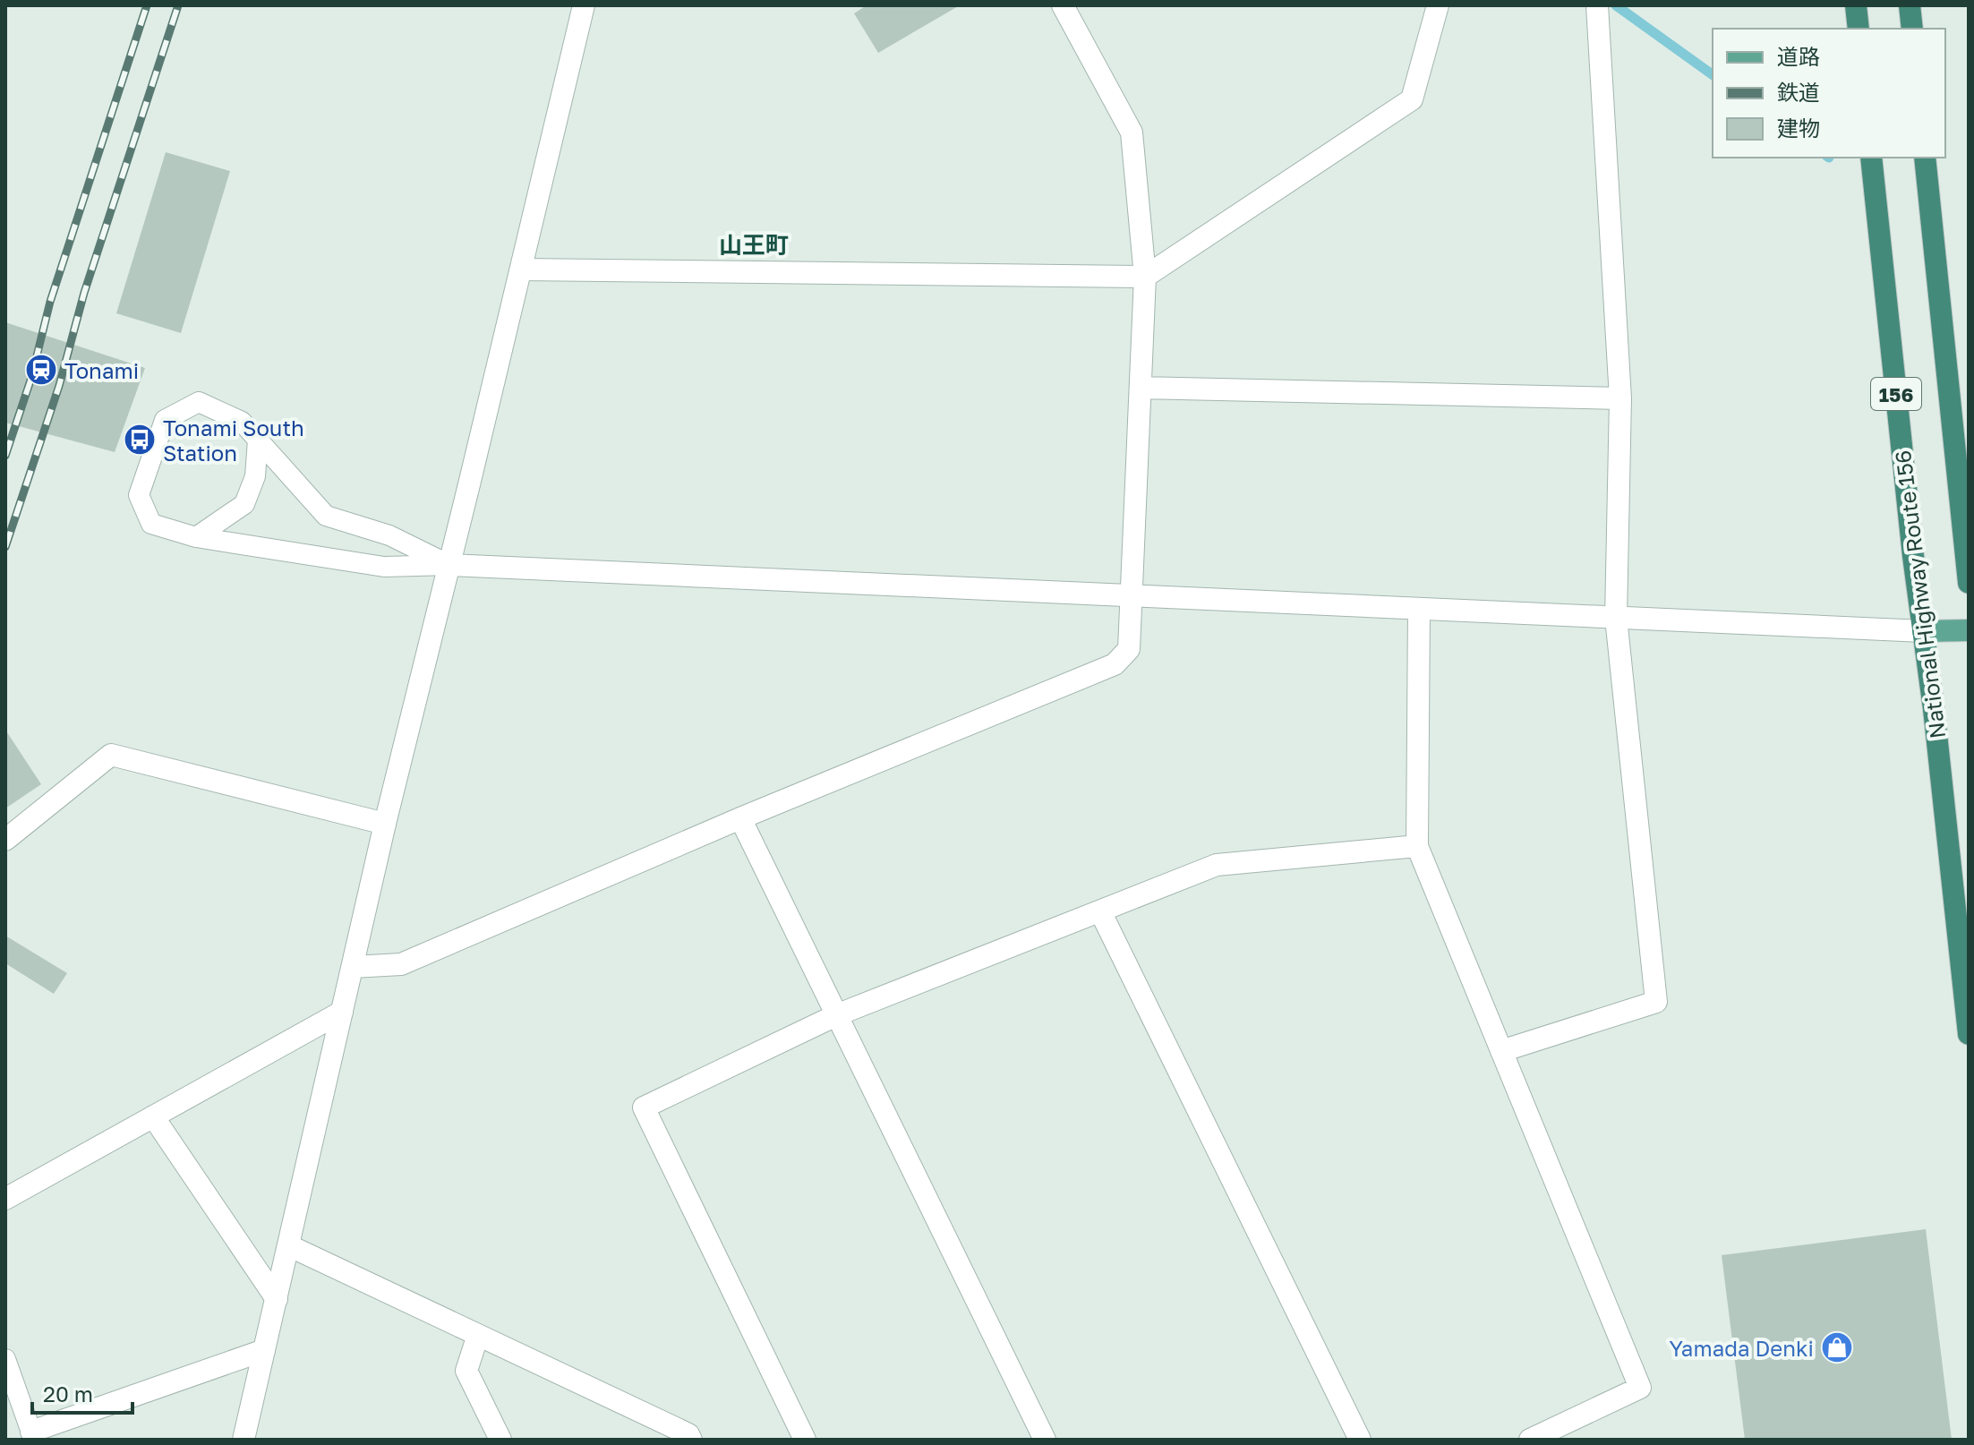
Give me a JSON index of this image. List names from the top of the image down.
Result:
{
  "streets": {
    "highway": ["156", "National Highway Route 156"]
  },
  "districts": ["山王町"],
  "places": {
    "station": ["Tonami"],
    "bus stop": ["Tonami South Station"],
    "shop": ["Yamada Denki"]
  },
  "legend": ["道路", "鉄道", "建物"],
  "scale_bar": "20 m"
}
